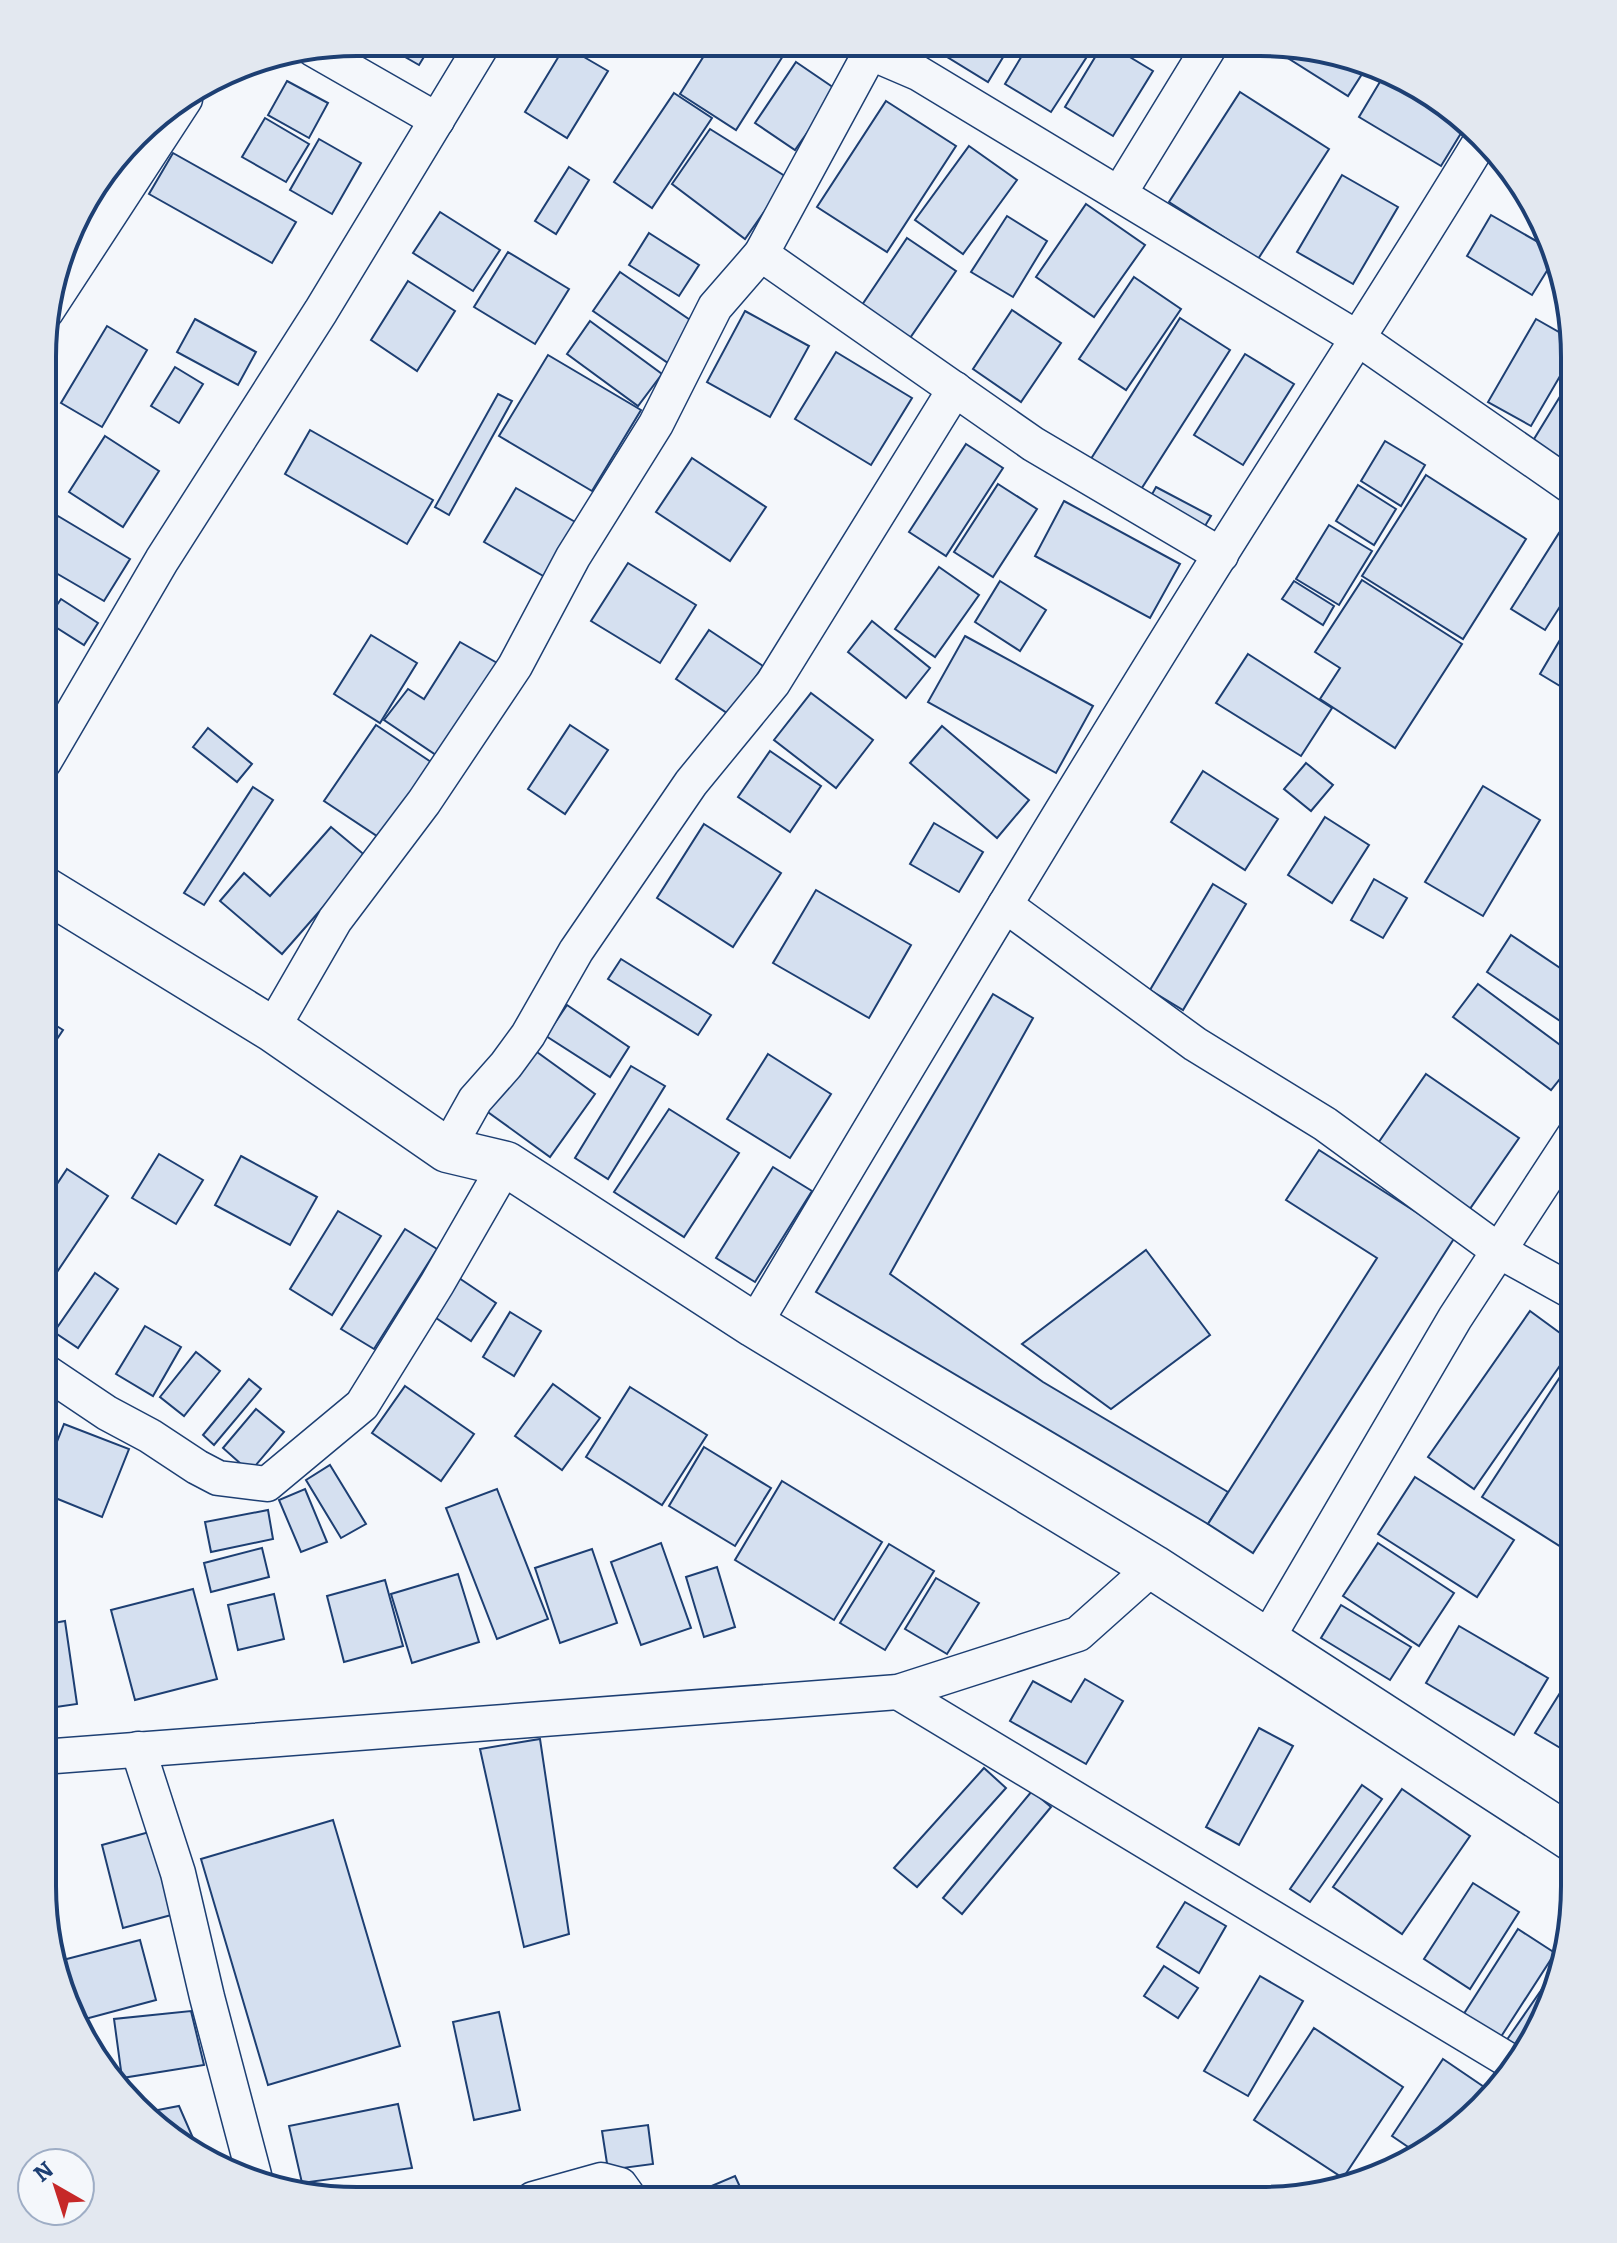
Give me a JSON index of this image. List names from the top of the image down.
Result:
{
  "north": "top left"
}
